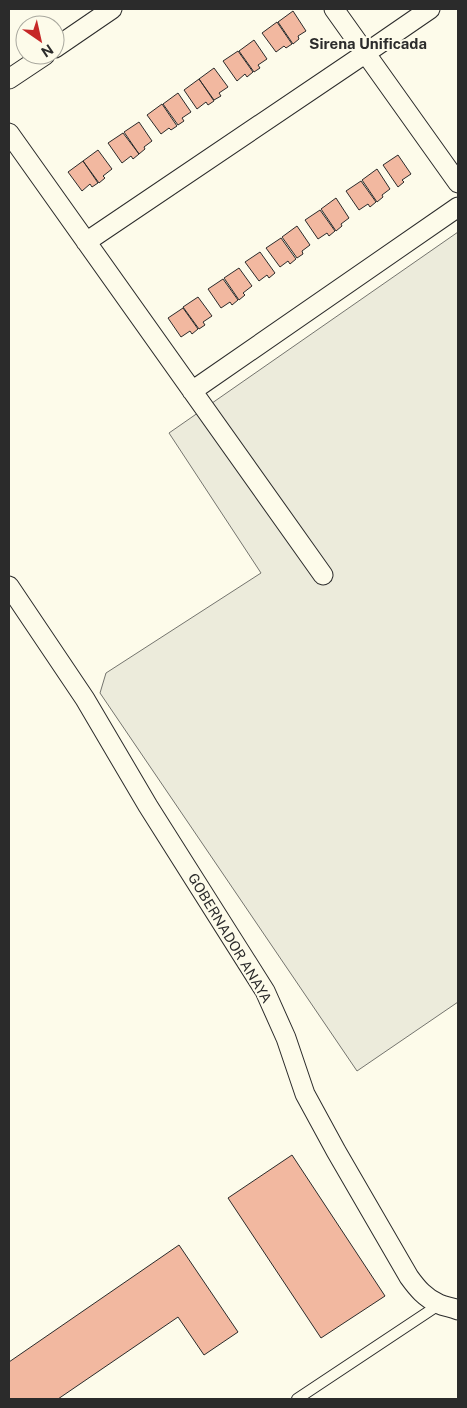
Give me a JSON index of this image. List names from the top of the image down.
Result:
{
  "streets": {
    "street": ["GOBERNADOR ANAYA"]
  },
  "districts": ["Sirena Unificada"],
  "north": "bottom right"
}
